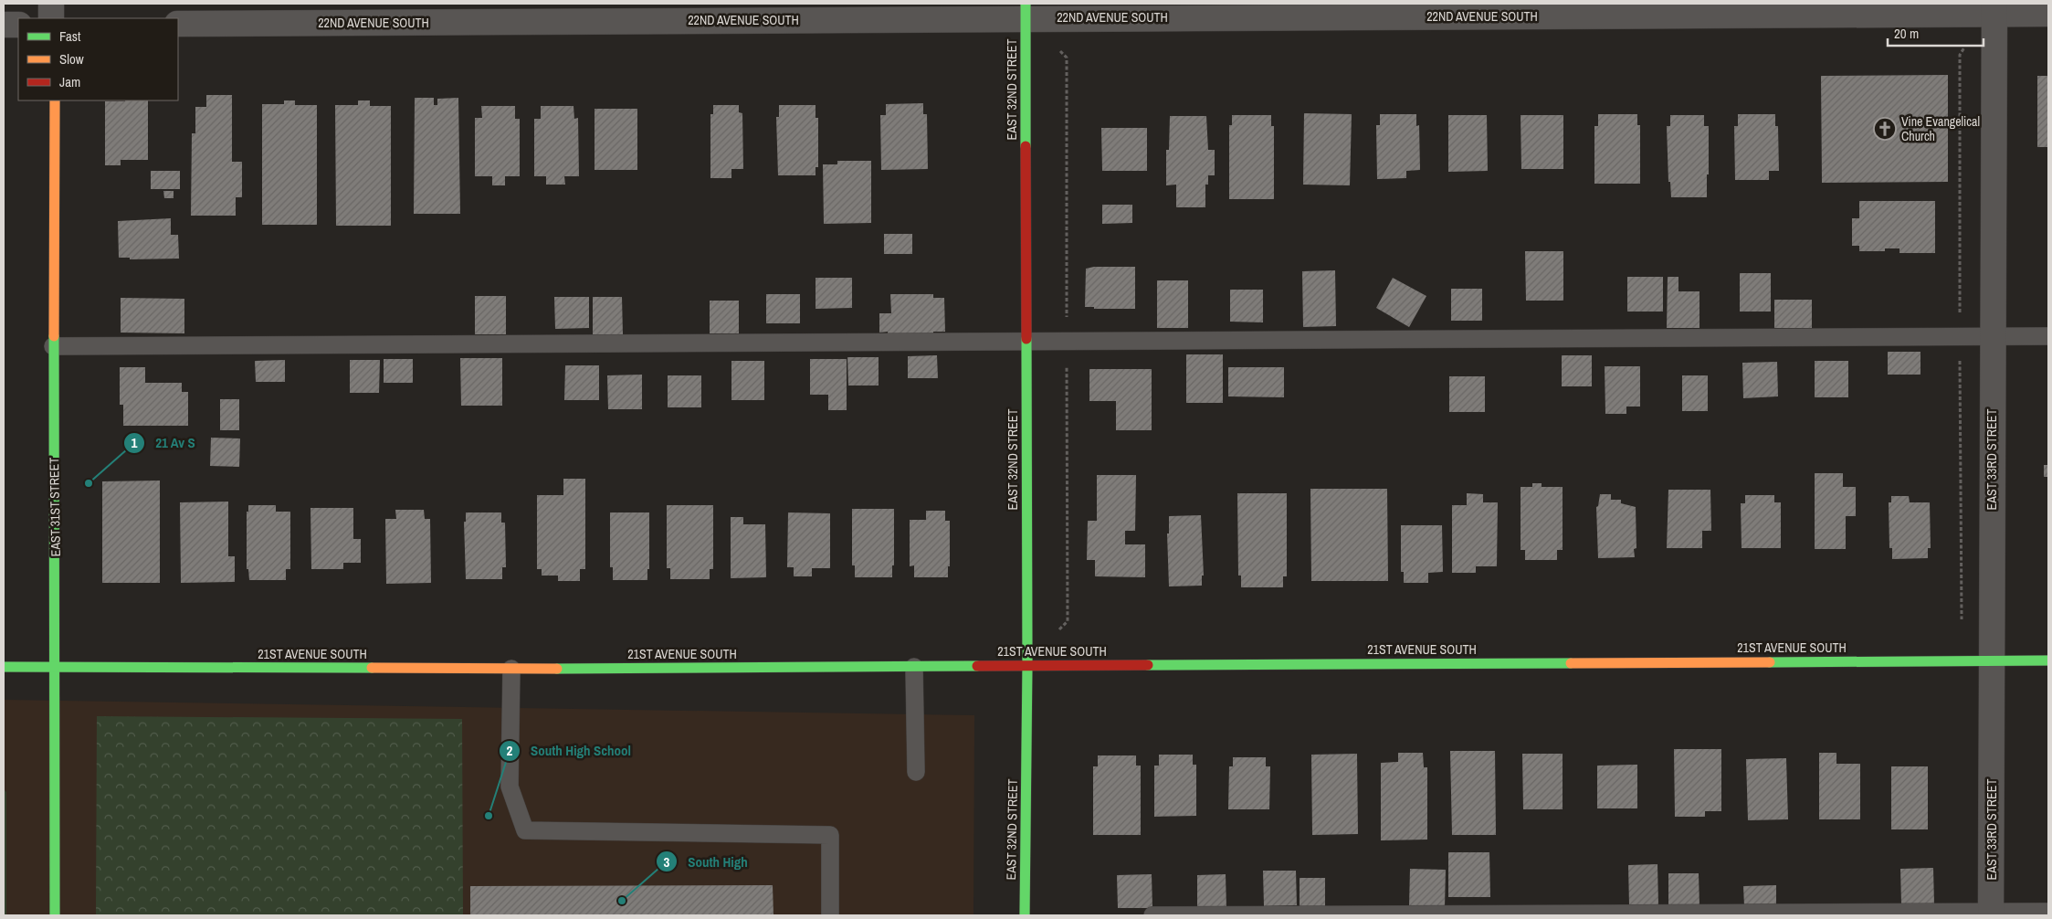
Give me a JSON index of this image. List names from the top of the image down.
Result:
{
  "streets": {
    "street": [
      "22ND AVENUE SOUTH",
      "EAST 32ND STREET",
      "EAST 33RD STREET",
      "EAST 31ST STREET",
      "21ST AVENUE SOUTH"
    ]
  },
  "crossings": [
    ["22ND AVENUE SOUTH", "EAST 32ND STREET"],
    ["22ND AVENUE SOUTH", "EAST 33RD STREET"],
    ["EAST 32ND STREET", "21ST AVENUE SOUTH"],
    ["EAST 33RD STREET", "21ST AVENUE SOUTH"],
    ["EAST 31ST STREET", "21ST AVENUE SOUTH"]
  ],
  "places": {
    "church": ["Vine Evangelical Church"],
    "other": ["21 Av S", "South High School", "South High"]
  },
  "legend": ["Fast", "Slow", "Jam"],
  "scale_bar": "20 m"
}
